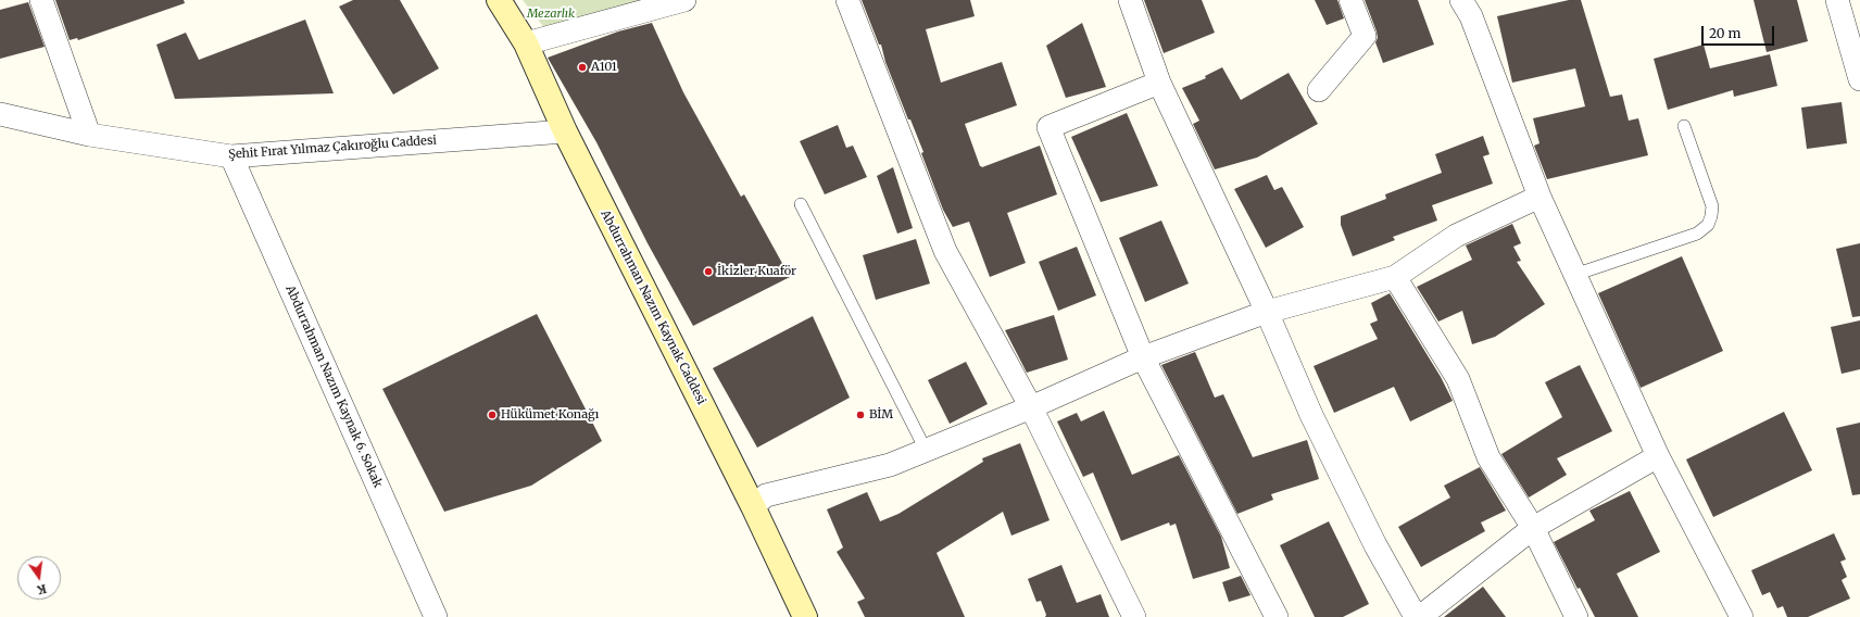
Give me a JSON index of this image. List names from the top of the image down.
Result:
{
  "streets": {
    "street": ["Şehit Fırat Yılmaz Çakıroğlu Caddesi", "Abdurrahman Nazım Kaynak Caddesi", "Abdurrahman Nazım Kaynak 6. Sokak"]
  },
  "crossings": [
    ["Şehit Fırat Yılmaz Çakıroğlu Caddesi", "Abdurrahman Nazım Kaynak Caddesi"],
    ["Şehit Fırat Yılmaz Çakıroğlu Caddesi", "Abdurrahman Nazım Kaynak 6. Sokak"]
  ],
  "parks": ["Mezarlık"],
  "places": [
    "A101",
    "İkizler Kuaför",
    "Hükümet Konağı",
    "BİM"
  ],
  "scale_bar": "20 m",
  "north": "bottom"
}
